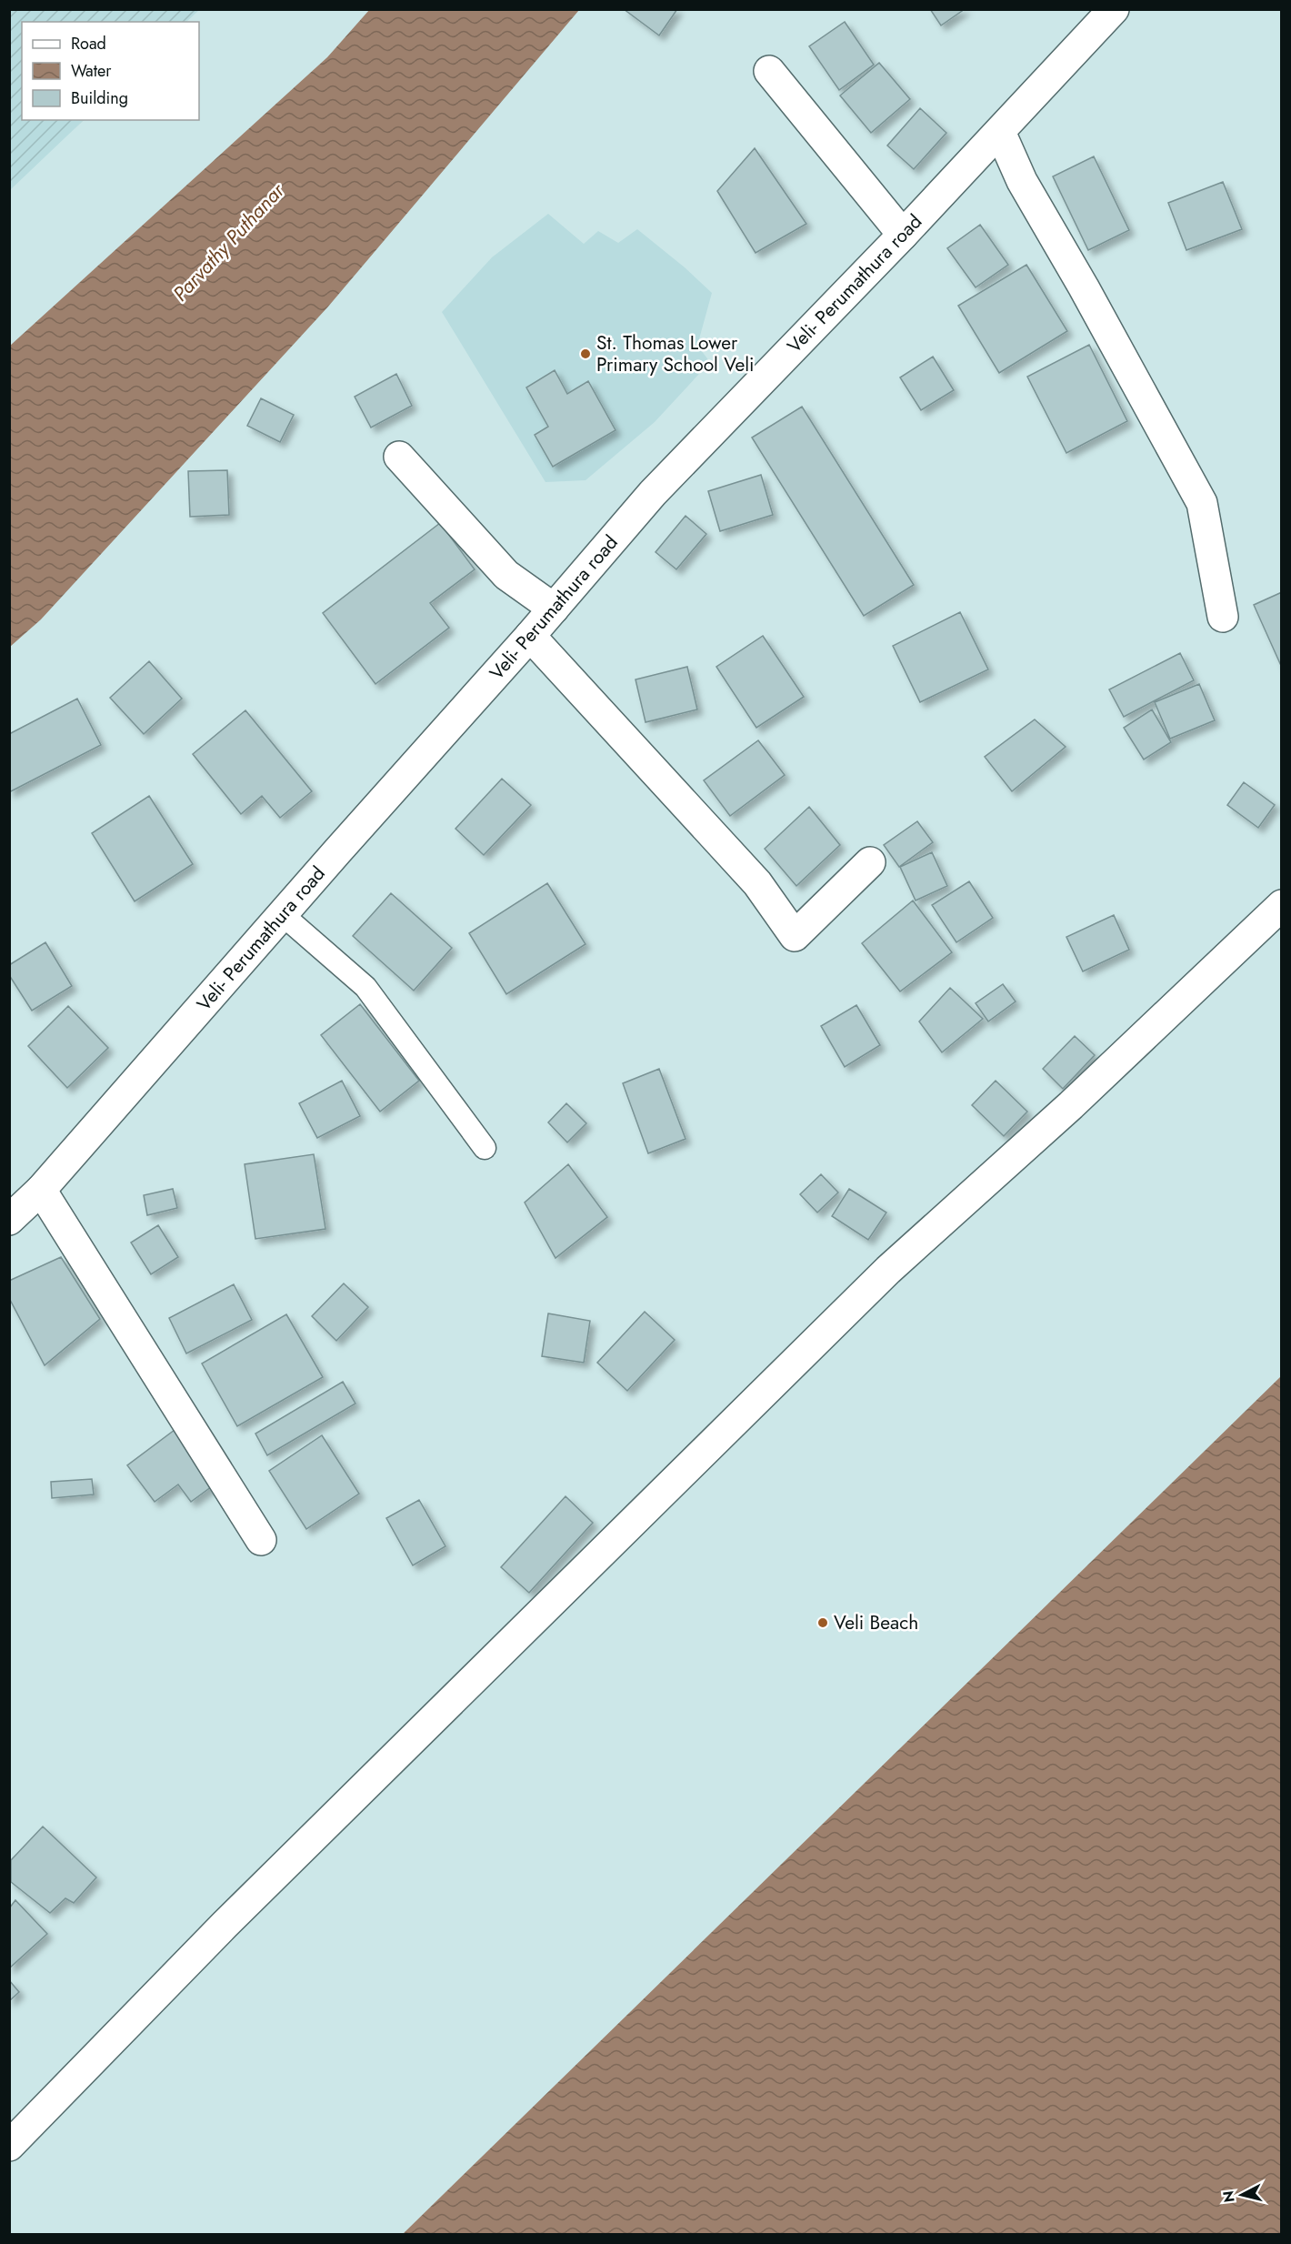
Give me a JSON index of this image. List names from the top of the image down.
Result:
{
  "streets": {
    "street": ["Veli- Perumathura road"]
  },
  "water": ["Parvathy Puthanar"],
  "places": ["St. Thomas Lower Primary School Veli", "Veli Beach"],
  "legend": ["Road", "Water", "Building"],
  "north": "left"
}
